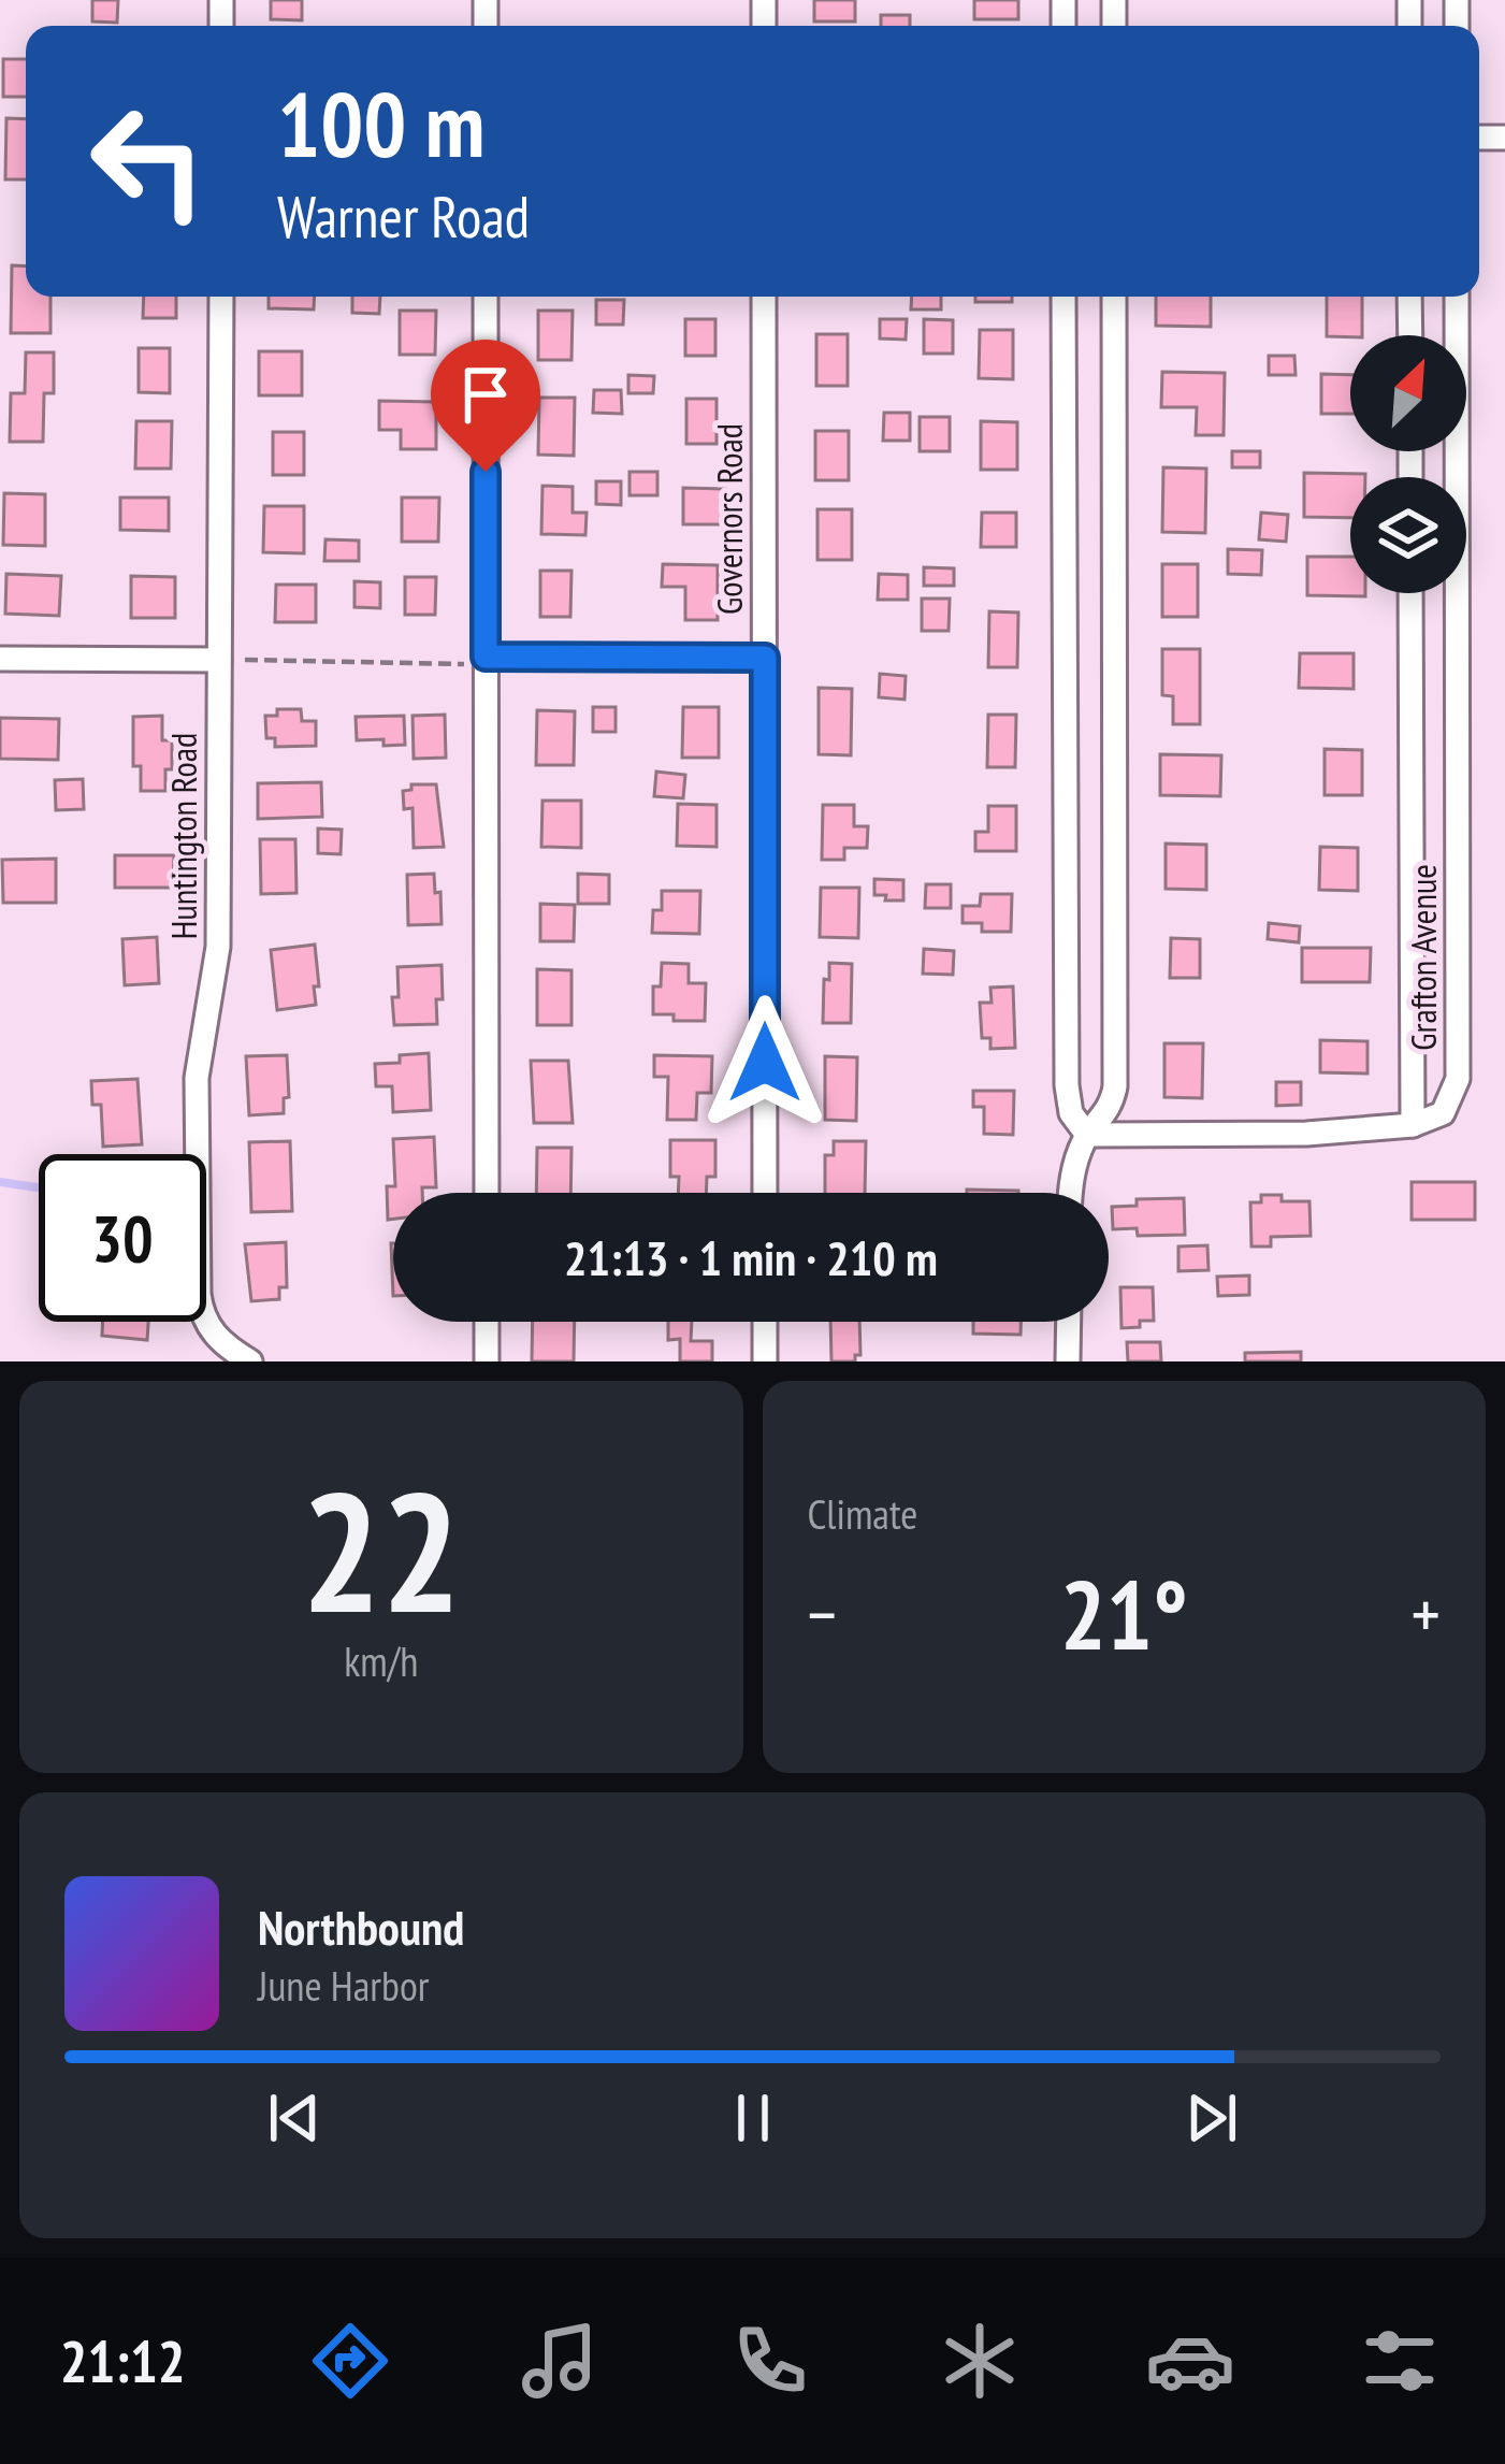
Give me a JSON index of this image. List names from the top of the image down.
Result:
{
  "streets": {
    "street": ["Governors Road", "Huntington Road", "Grafton Avenue"]
  },
  "north": "top right",
  "page": {
    "turn": ["100 m", "Warner Road"],
    "limit": "30",
    "trip": "21:13 · 1 min · 210 m",
    "tile": [
      ["22", "km/h"],
      "Climate"
    ],
    "heat": ["−", "21°", "+"],
    "song": ["Northbound", "June Harbor"],
    "tabs": "21:12"
  }
}
